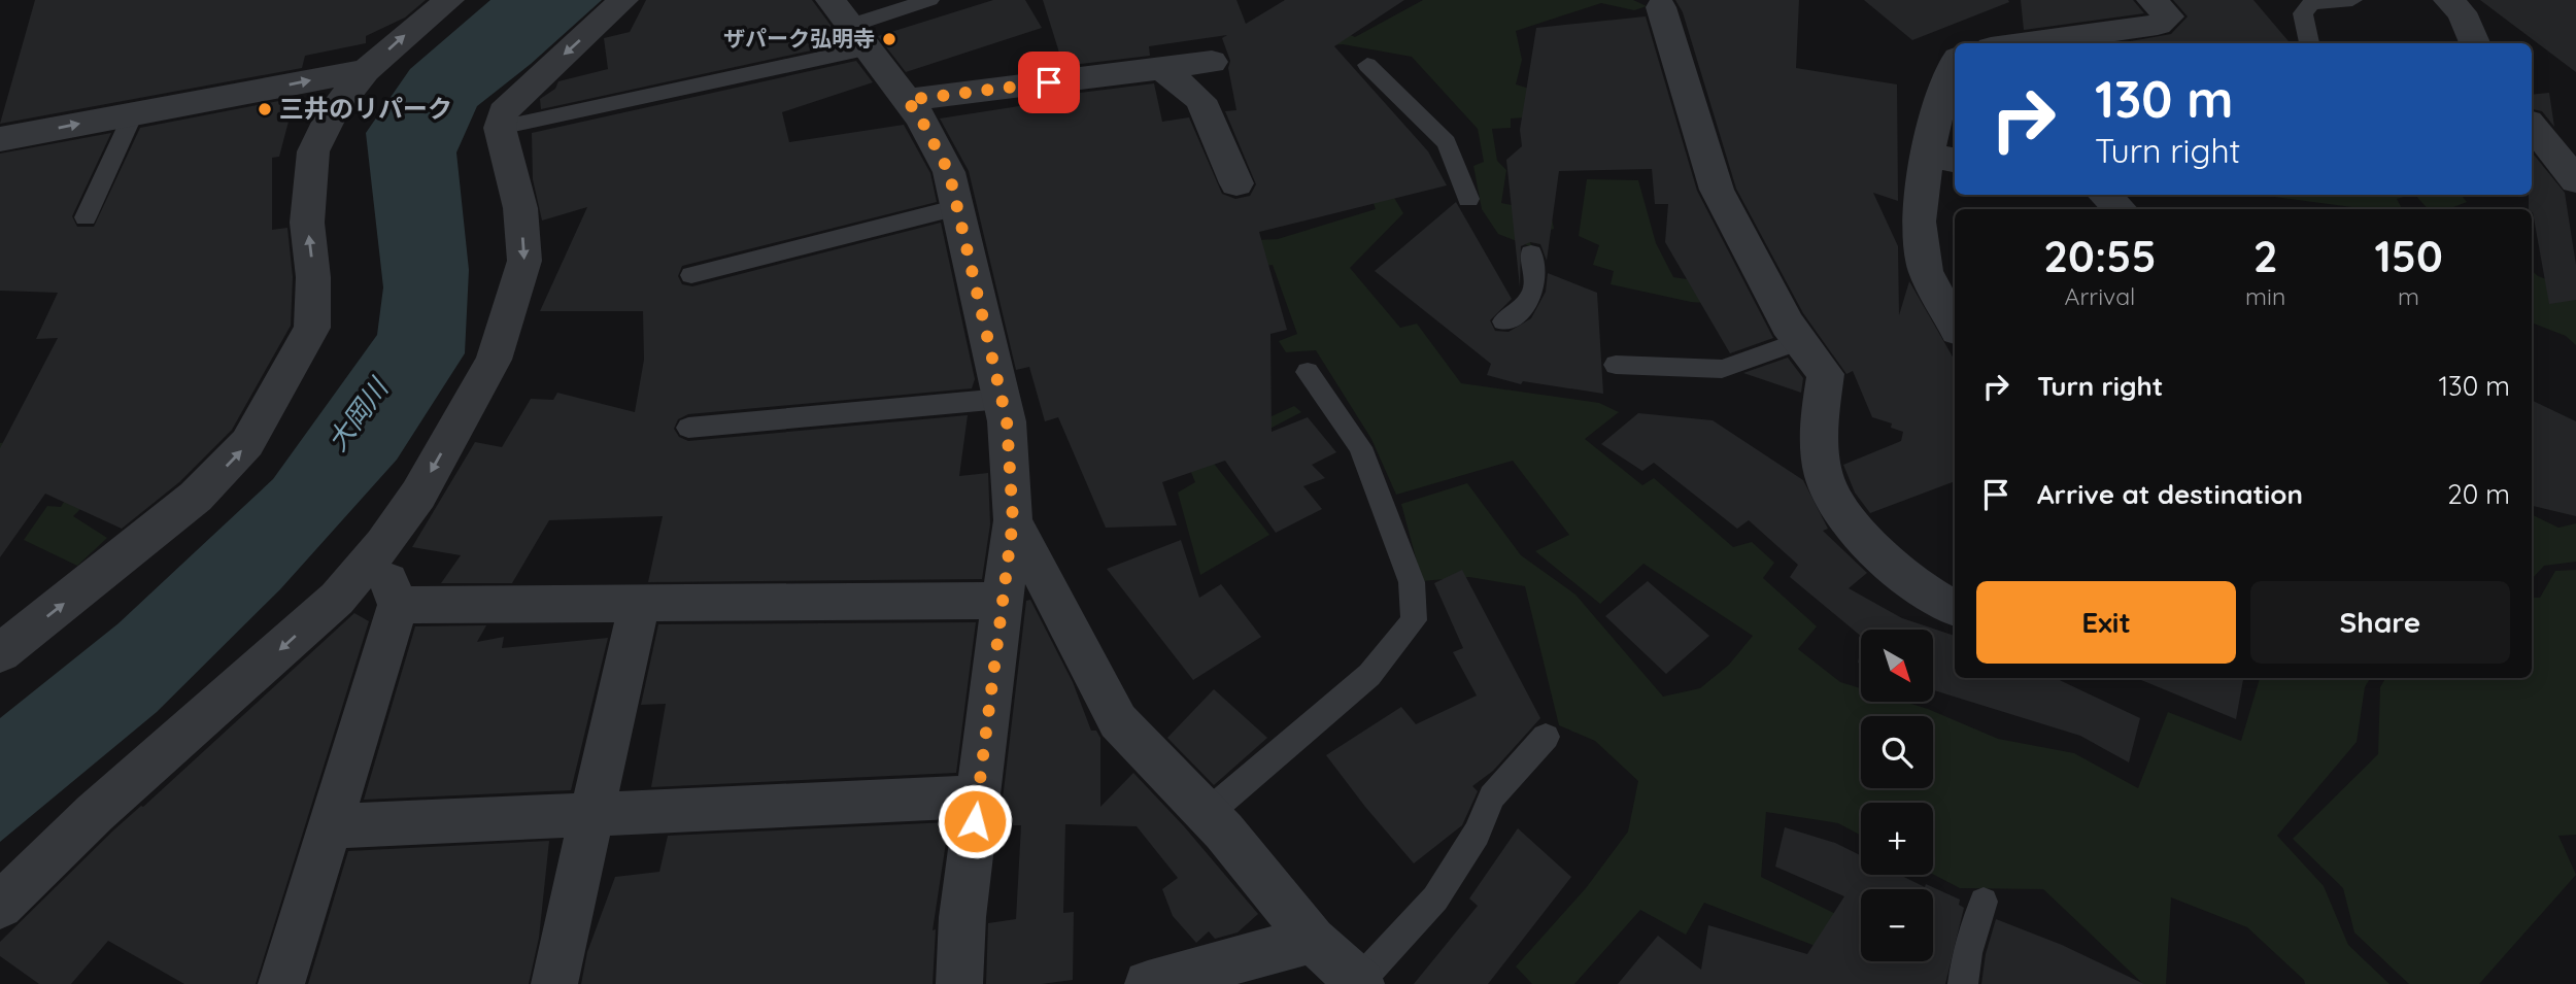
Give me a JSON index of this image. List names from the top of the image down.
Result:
{
  "water": ["大岡川"],
  "places": ["ザパーク弘明寺", "三井のリパーク"],
  "north": "bottom right",
  "page": {
    "turn": ["130 m", "Turn right"],
    "eta": [
      "20:55",
      "Arrival",
      "2",
      "min",
      "150",
      "m"
    ],
    "list": [
      {
        "name": "Turn right",
        "value": "130 m"
      },
      {
        "name": "Arrive at destination",
        "value": "20 m"
      }
    ],
    "buttons": ["Exit", "Share"],
    "map_buttons": ["+", "−"]
  }
}
